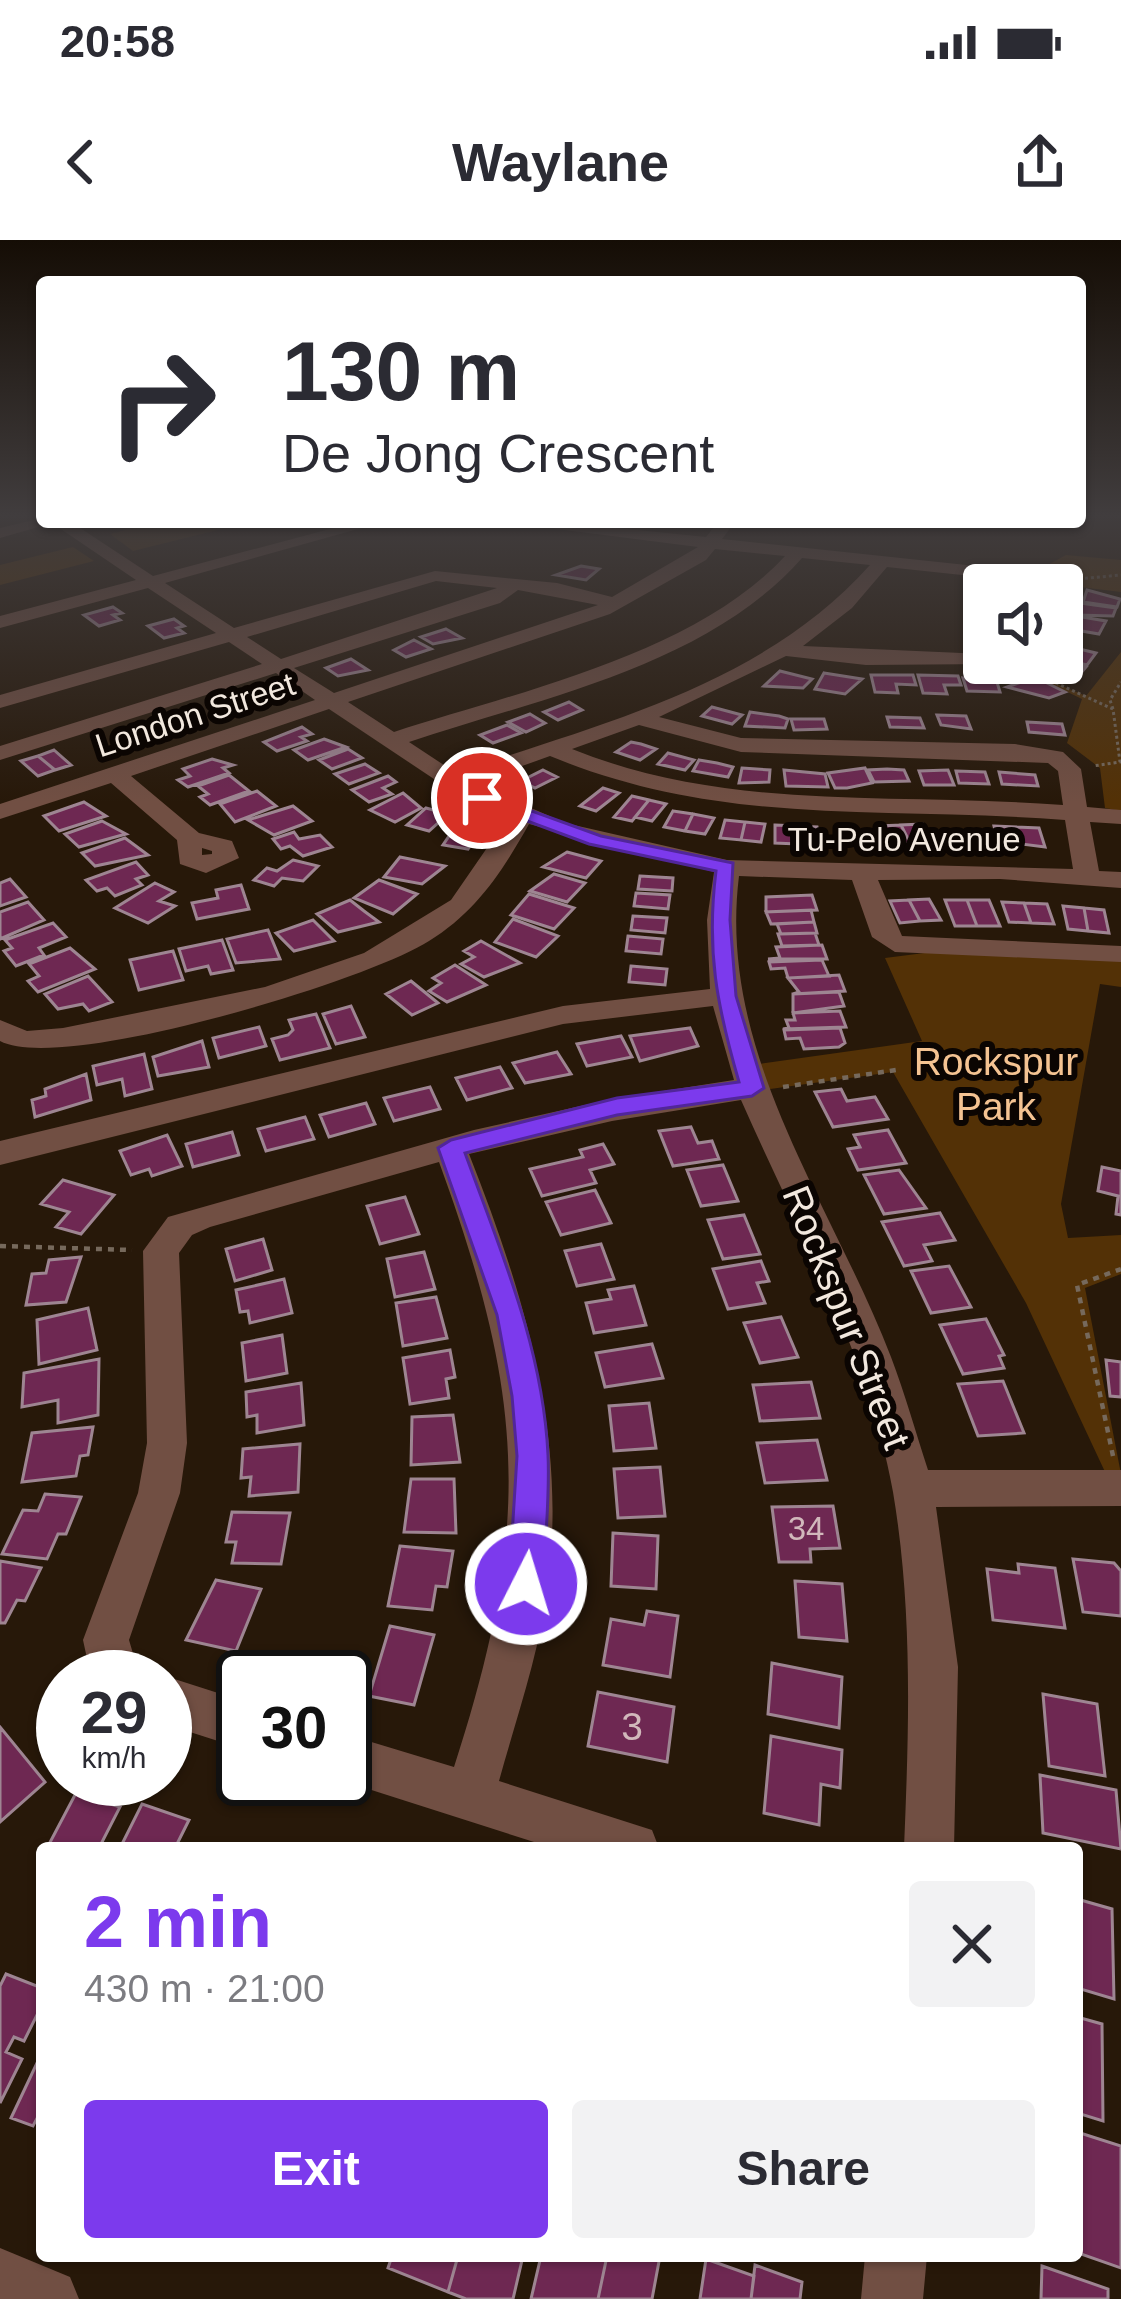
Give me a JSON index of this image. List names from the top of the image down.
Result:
{
  "streets": {
    "street": ["London Street", "Tu-Pelo Avenue", "Rockspur Street"]
  },
  "crossings": [
    ["London Street", "Tu-Pelo Avenue"],
    ["Tu-Pelo Avenue", "Rockspur Street"]
  ],
  "parks": ["Rockspur Park"],
  "house_numbers": ["34", "3"],
  "page": {
    "status": "20:58",
    "header": "Waylane",
    "turn": ["130 m", "De Jong Crescent"],
    "speed": "29 km/h",
    "limit": "30",
    "heading": ["2 min", "430 m · 21:00"],
    "buttons": ["Exit", "Share"]
  }
}
